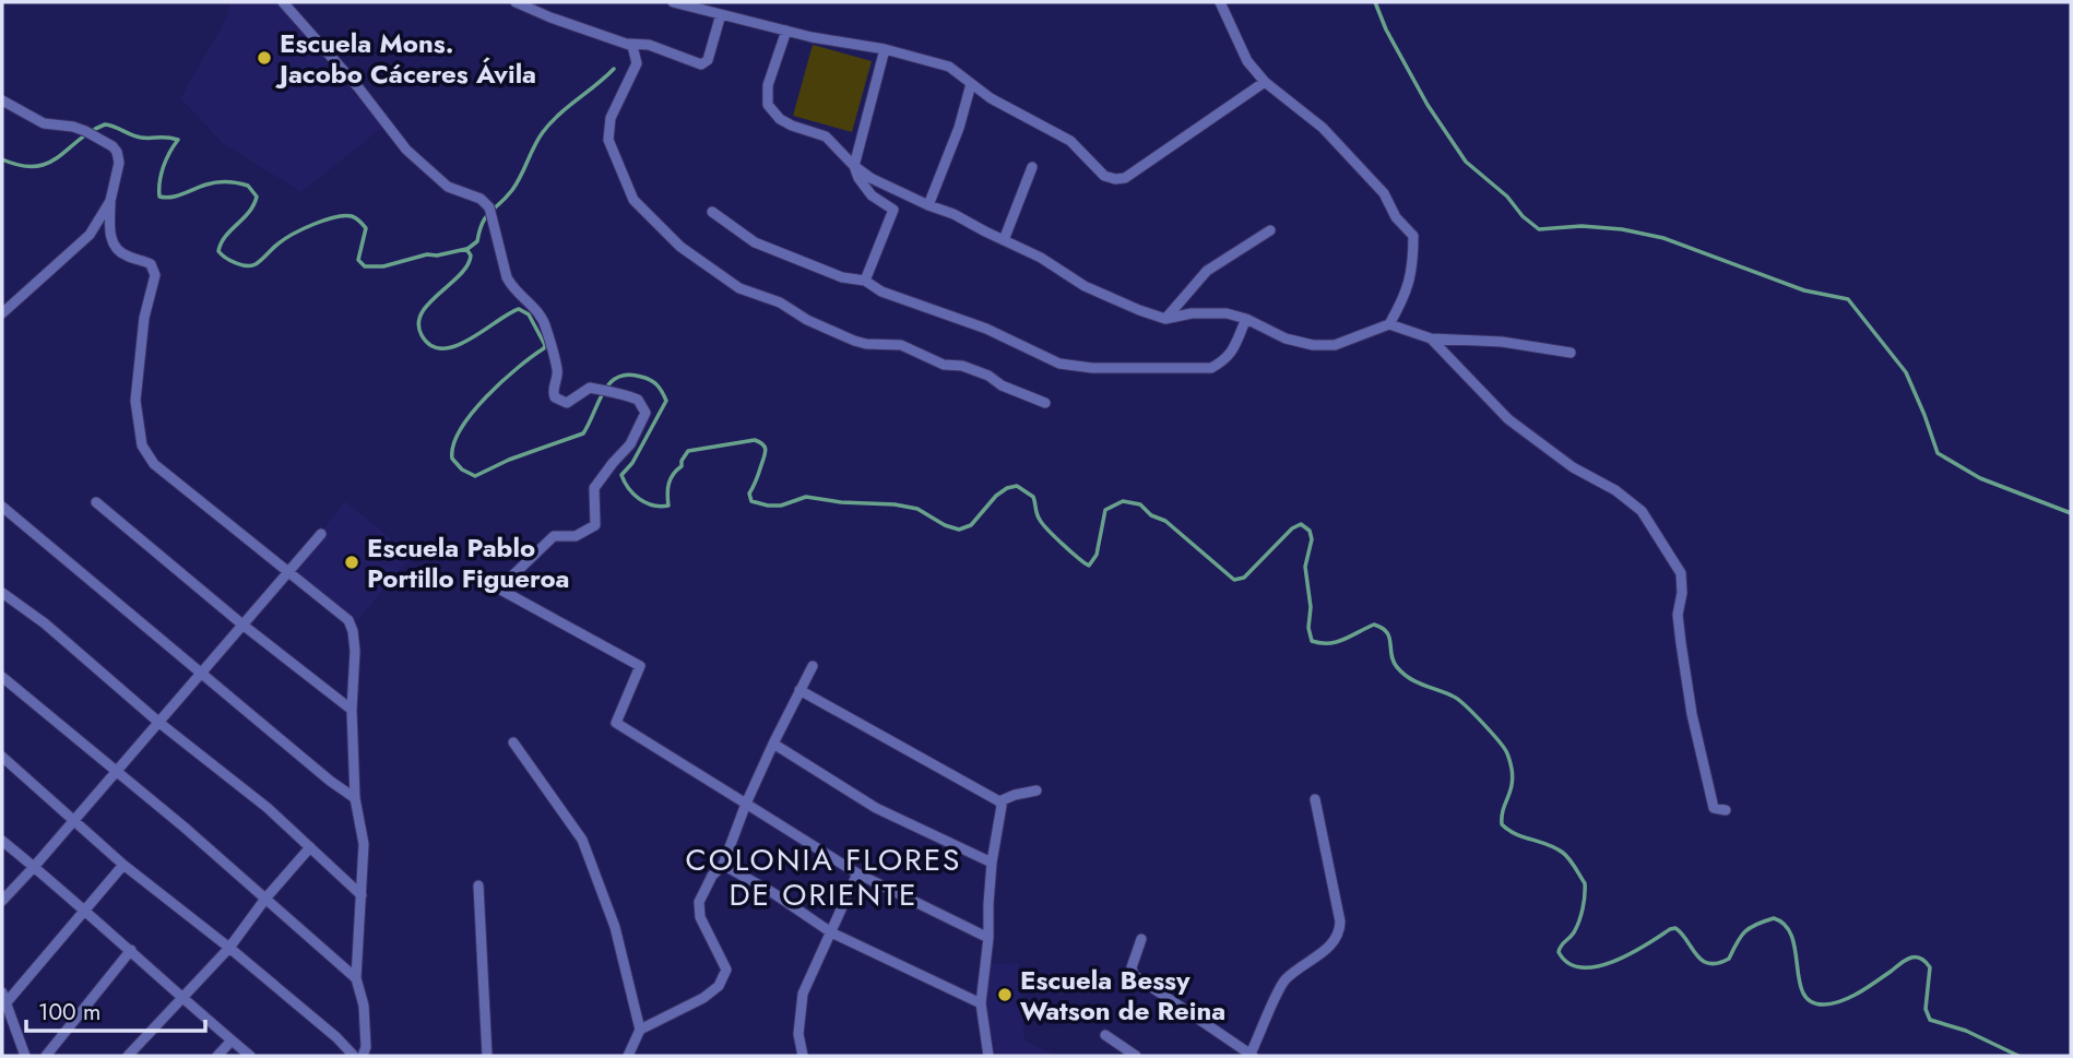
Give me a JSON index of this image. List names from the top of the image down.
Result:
{
  "districts": ["COLONIA FLORES DE ORIENTE"],
  "places": ["Escuela Mons. Jacobo Cáceres Ávila", "Escuela Pablo Portillo Figueroa", "Escuela Bessy Watson de Reina"],
  "scale_bar": "100 m"
}
